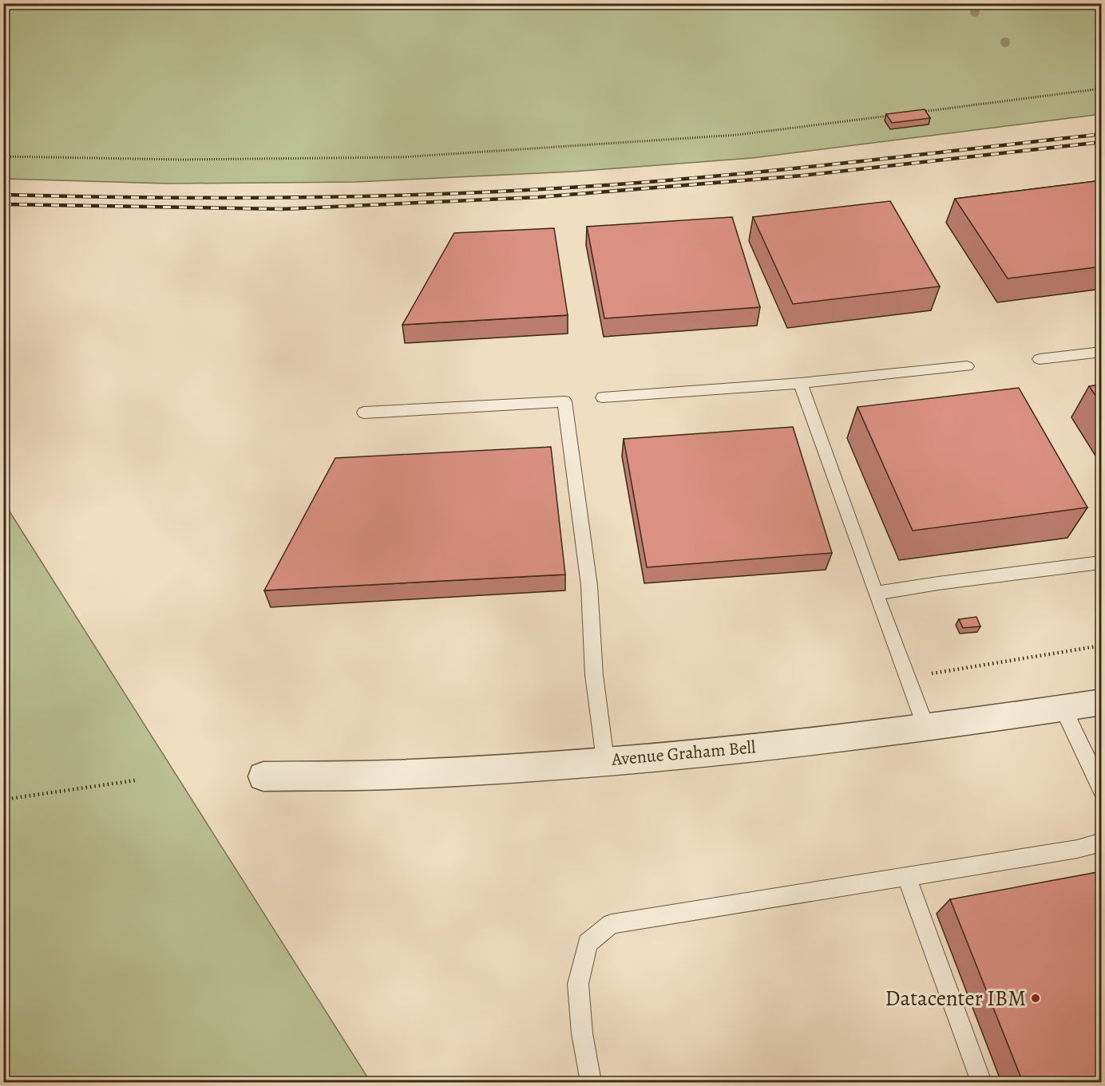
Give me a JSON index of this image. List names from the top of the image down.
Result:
{
  "streets": {
    "street": ["Avenue Graham Bell"]
  },
  "places": ["Datacenter IBM"]
}
